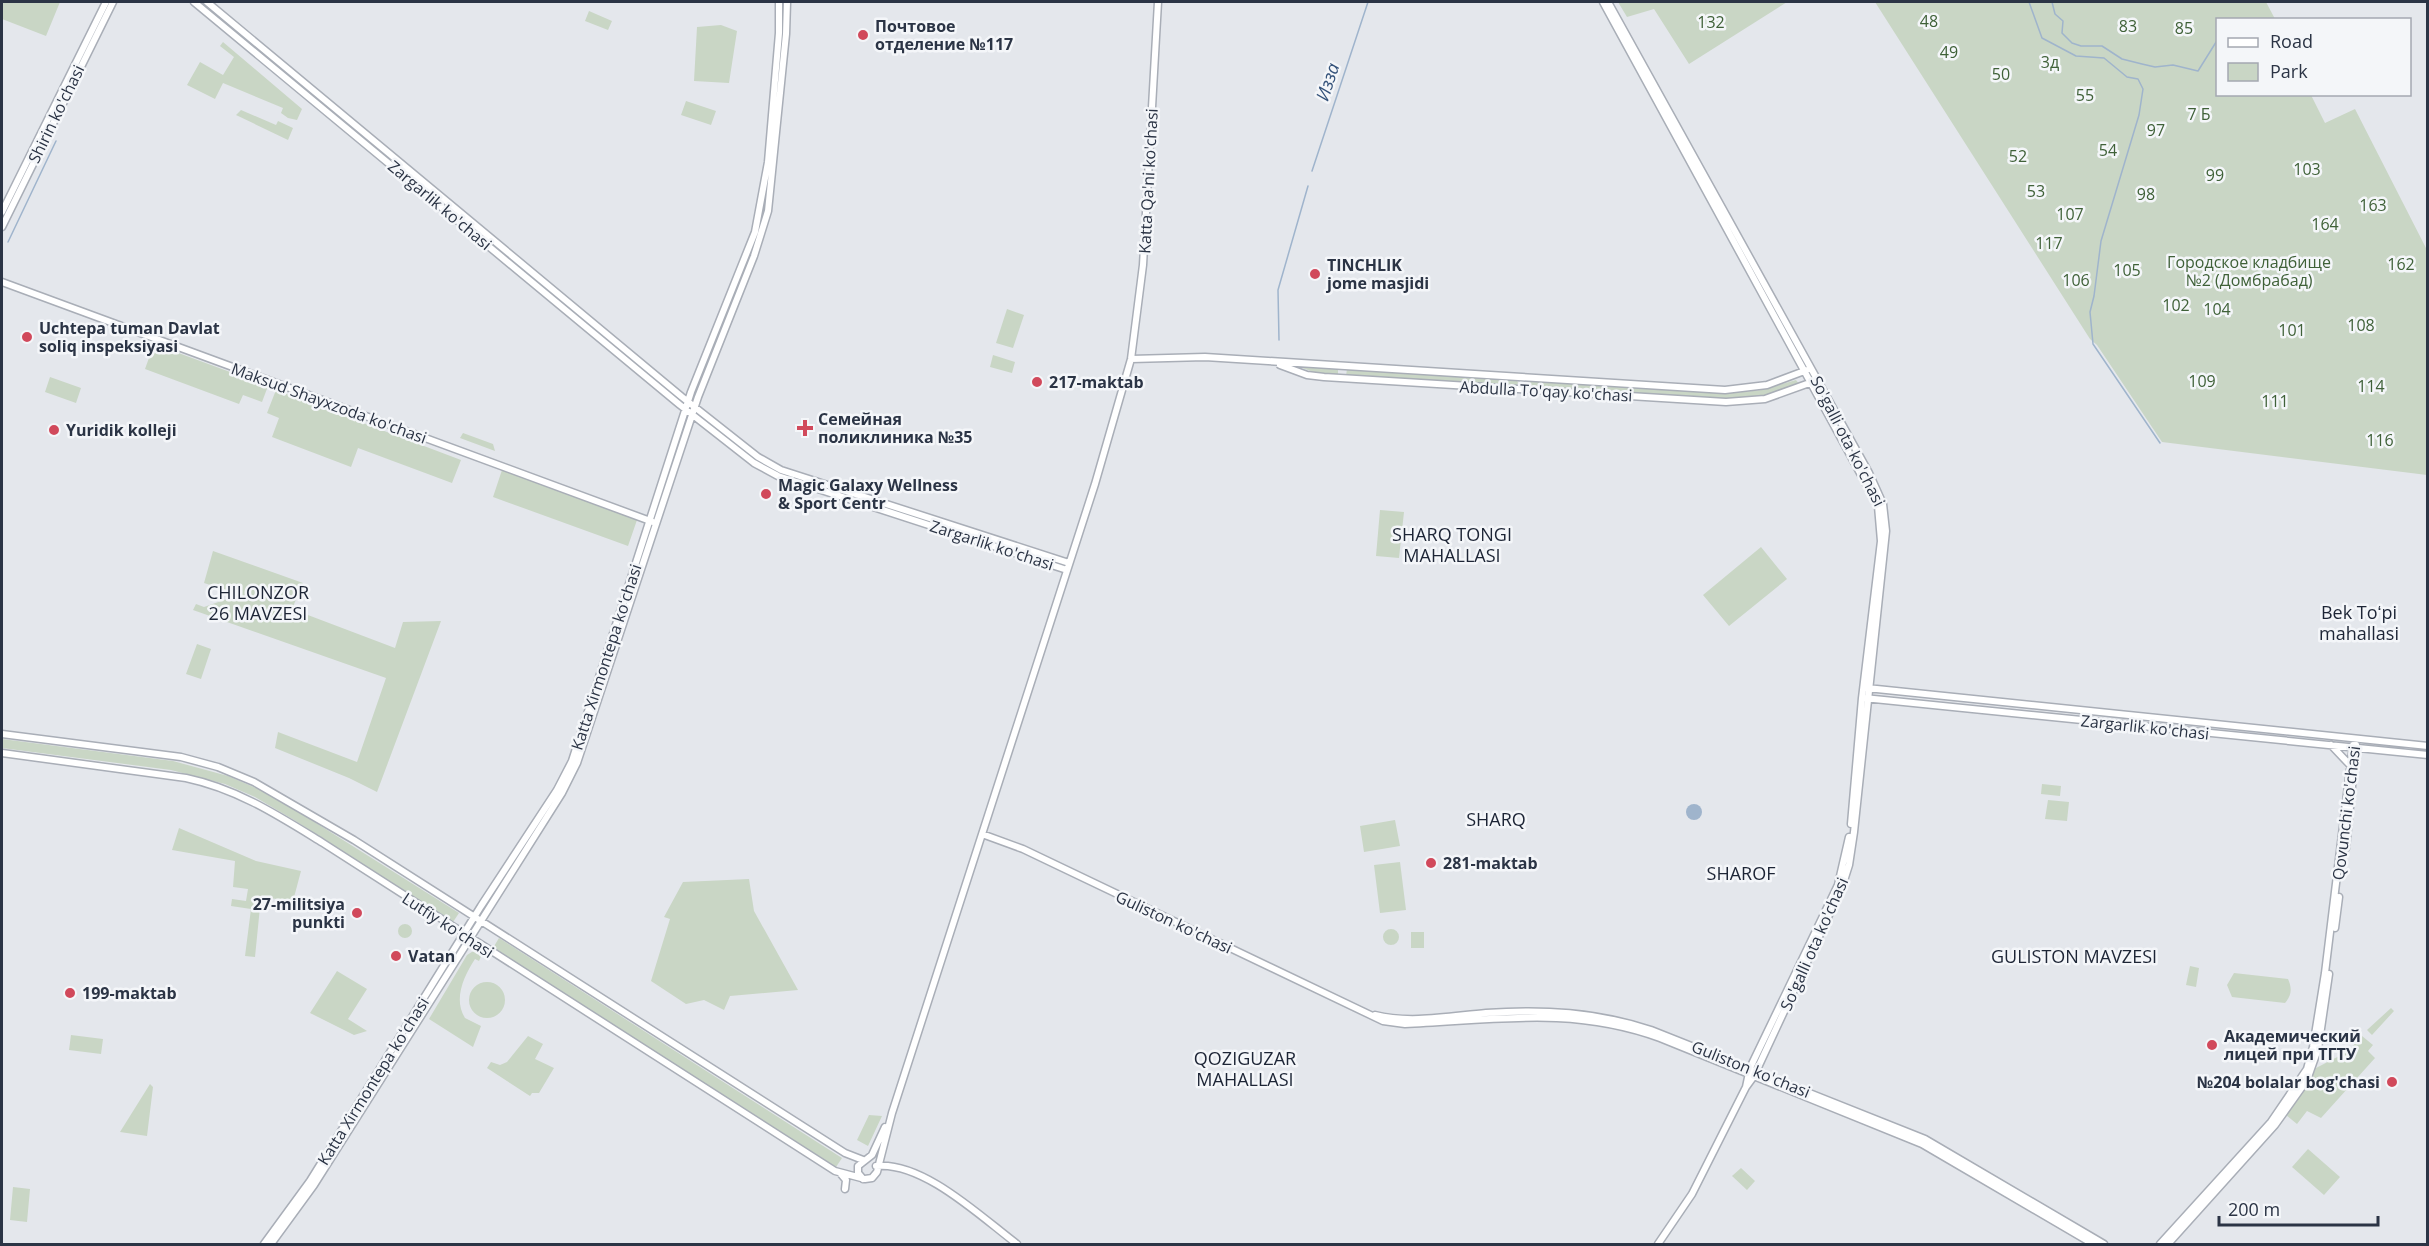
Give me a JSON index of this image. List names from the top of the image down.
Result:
{
  "streets": {
    "main road": [
      "Shirin ko'chasi",
      "Katta Qa'ni ko'chasi",
      "Zargarlik ko'chasi",
      "Abdulla To'qay ko'chasi",
      "Maksud Shayxzoda ko'chasi",
      "So'galli ota ko'chasi",
      "Katta Xirmontepa koʻchasi",
      "Qovunchi ko'chasi",
      "Guliston ko'chasi",
      "Lutfiy ko'chasi"
    ]
  },
  "crossings": [
    ["Katta Qa'ni ko'chasi", "Zargarlik ko'chasi"],
    ["Katta Qa'ni ko'chasi", "Abdulla To'qay ko'chasi"],
    ["Katta Qa'ni ko'chasi", "Guliston ko'chasi"],
    ["Zargarlik ko'chasi", "So'galli ota ko'chasi"],
    ["Zargarlik ko'chasi", "Katta Xirmontepa koʻchasi"],
    ["Zargarlik ko'chasi", "Qovunchi ko'chasi"],
    ["Abdulla To'qay ko'chasi", "So'galli ota ko'chasi"],
    ["Maksud Shayxzoda ko'chasi", "Katta Xirmontepa koʻchasi"],
    ["So'galli ota ko'chasi", "Guliston ko'chasi"],
    ["Katta Xirmontepa koʻchasi", "Lutfiy ko'chasi"]
  ],
  "districts": [
    "SHARQ TONGI MAHALLASI",
    "CHILONZOR 26 MAVZESI",
    "Bek Toʻpi mahallasi",
    "SHARQ",
    "SHAROF",
    "GULISTON MAVZESI",
    "QOZIGUZAR MAHALLASI"
  ],
  "water": ["Изза"],
  "parks": [
    "48",
    "132",
    "83",
    "85",
    "49",
    "3д",
    "50",
    "55",
    "7 Б",
    "97",
    "54",
    "52",
    "103",
    "99",
    "53",
    "98",
    "163",
    "107",
    "164",
    "117",
    "Городское кладбище №2 (Домбрабад)",
    "162",
    "105",
    "106",
    "102",
    "104",
    "108",
    "101",
    "109",
    "114",
    "111",
    "116"
  ],
  "places": {
    "other": [
      "Почтовое отделение №117",
      "TINCHLIK jome masjidi",
      "Uchtepa tuman Davlat soliq inspeksiyasi",
      "217-maktab",
      "Yuridik kolleji",
      "Magic Galaxy Wellness & Sport Centr",
      "281-maktab",
      "27-militsiya punkti",
      "Vatan",
      "199-maktab",
      "Академический лицей при ТГТУ",
      "№204 bolalar bog'chasi"
    ],
    "health": ["Семейная поликлиника №35"]
  },
  "legend": ["Road", "Park"],
  "scale_bar": "200 m"
}
